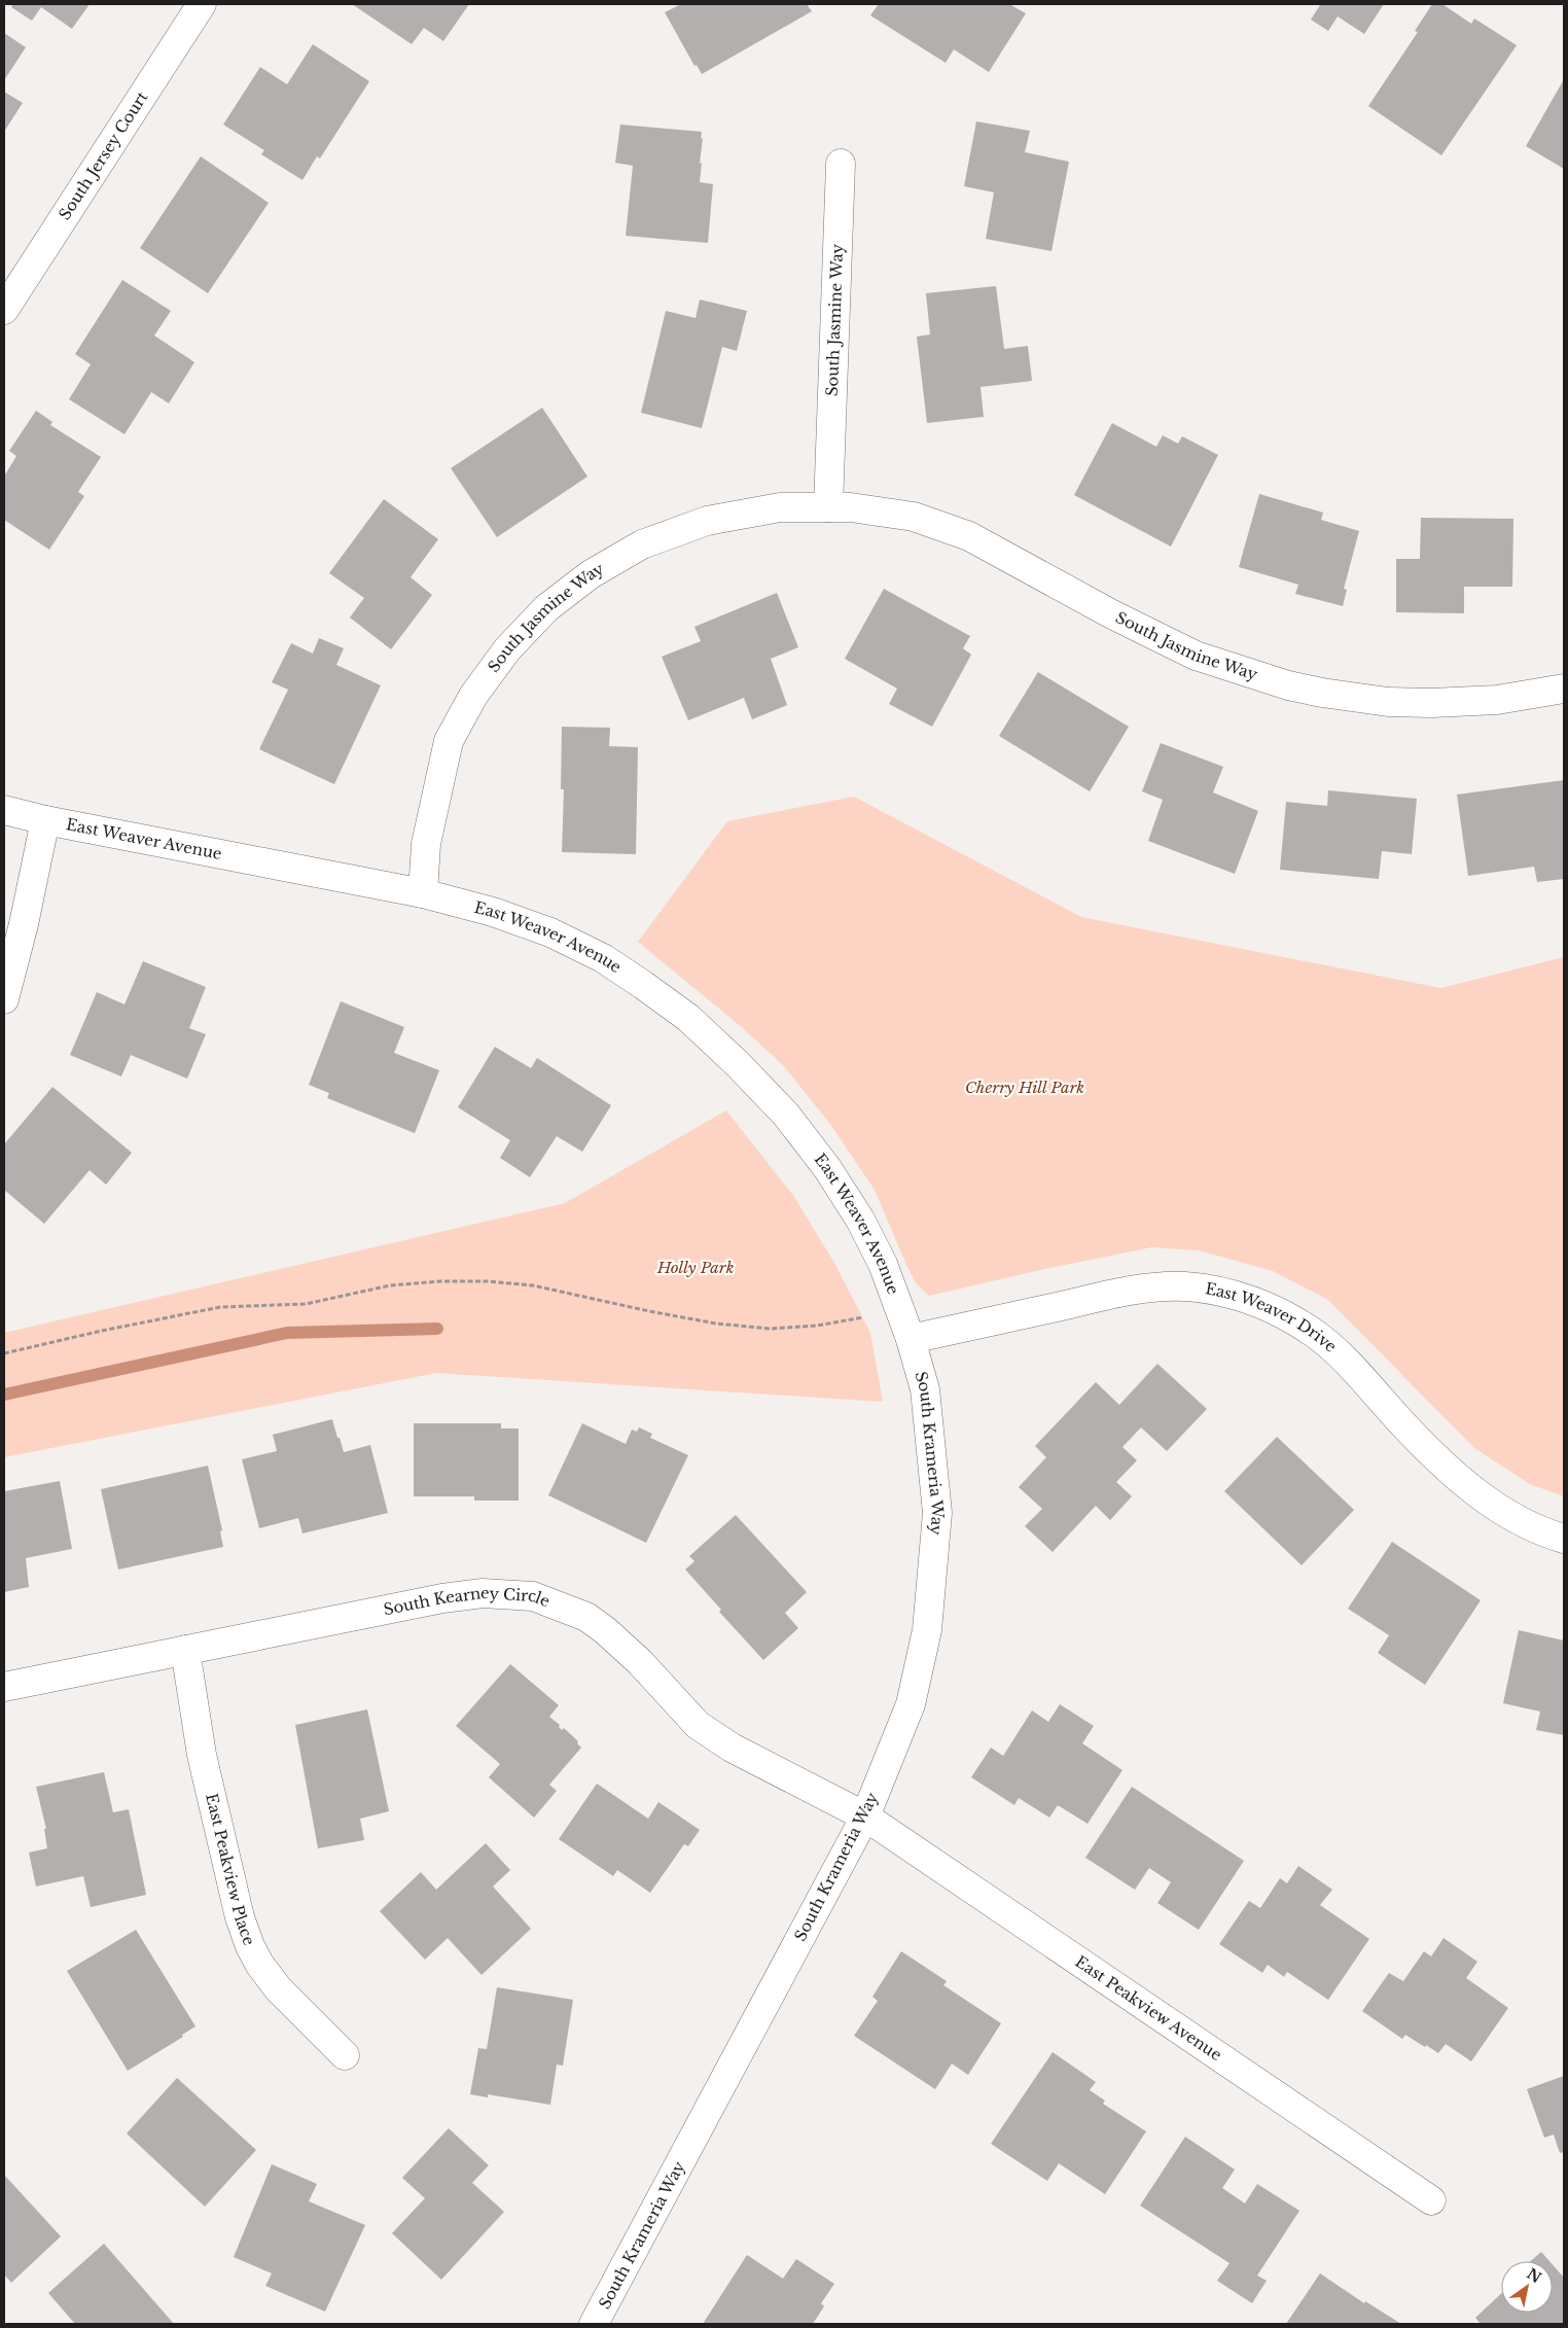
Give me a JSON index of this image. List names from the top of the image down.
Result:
{
  "streets": {
    "street": [
      "South Jersey Court",
      "South Jasmine Way",
      "East Weaver Avenue",
      "East Weaver Drive",
      "South Krameria Way",
      "South Kearney Circle",
      "East Peakview Place",
      "East Peakview Avenue"
    ]
  },
  "crossings": [
    ["South Jasmine Way", "East Weaver Avenue"],
    ["East Weaver Avenue", "East Weaver Drive"],
    ["East Weaver Avenue", "South Krameria Way"],
    ["East Weaver Drive", "South Krameria Way"],
    ["South Krameria Way", "South Kearney Circle"],
    ["South Krameria Way", "East Peakview Avenue"],
    ["South Kearney Circle", "East Peakview Place"],
    ["South Kearney Circle", "East Peakview Avenue"]
  ],
  "parks": ["Cherry Hill Park", "Holly Park"],
  "north": "top right"
}
